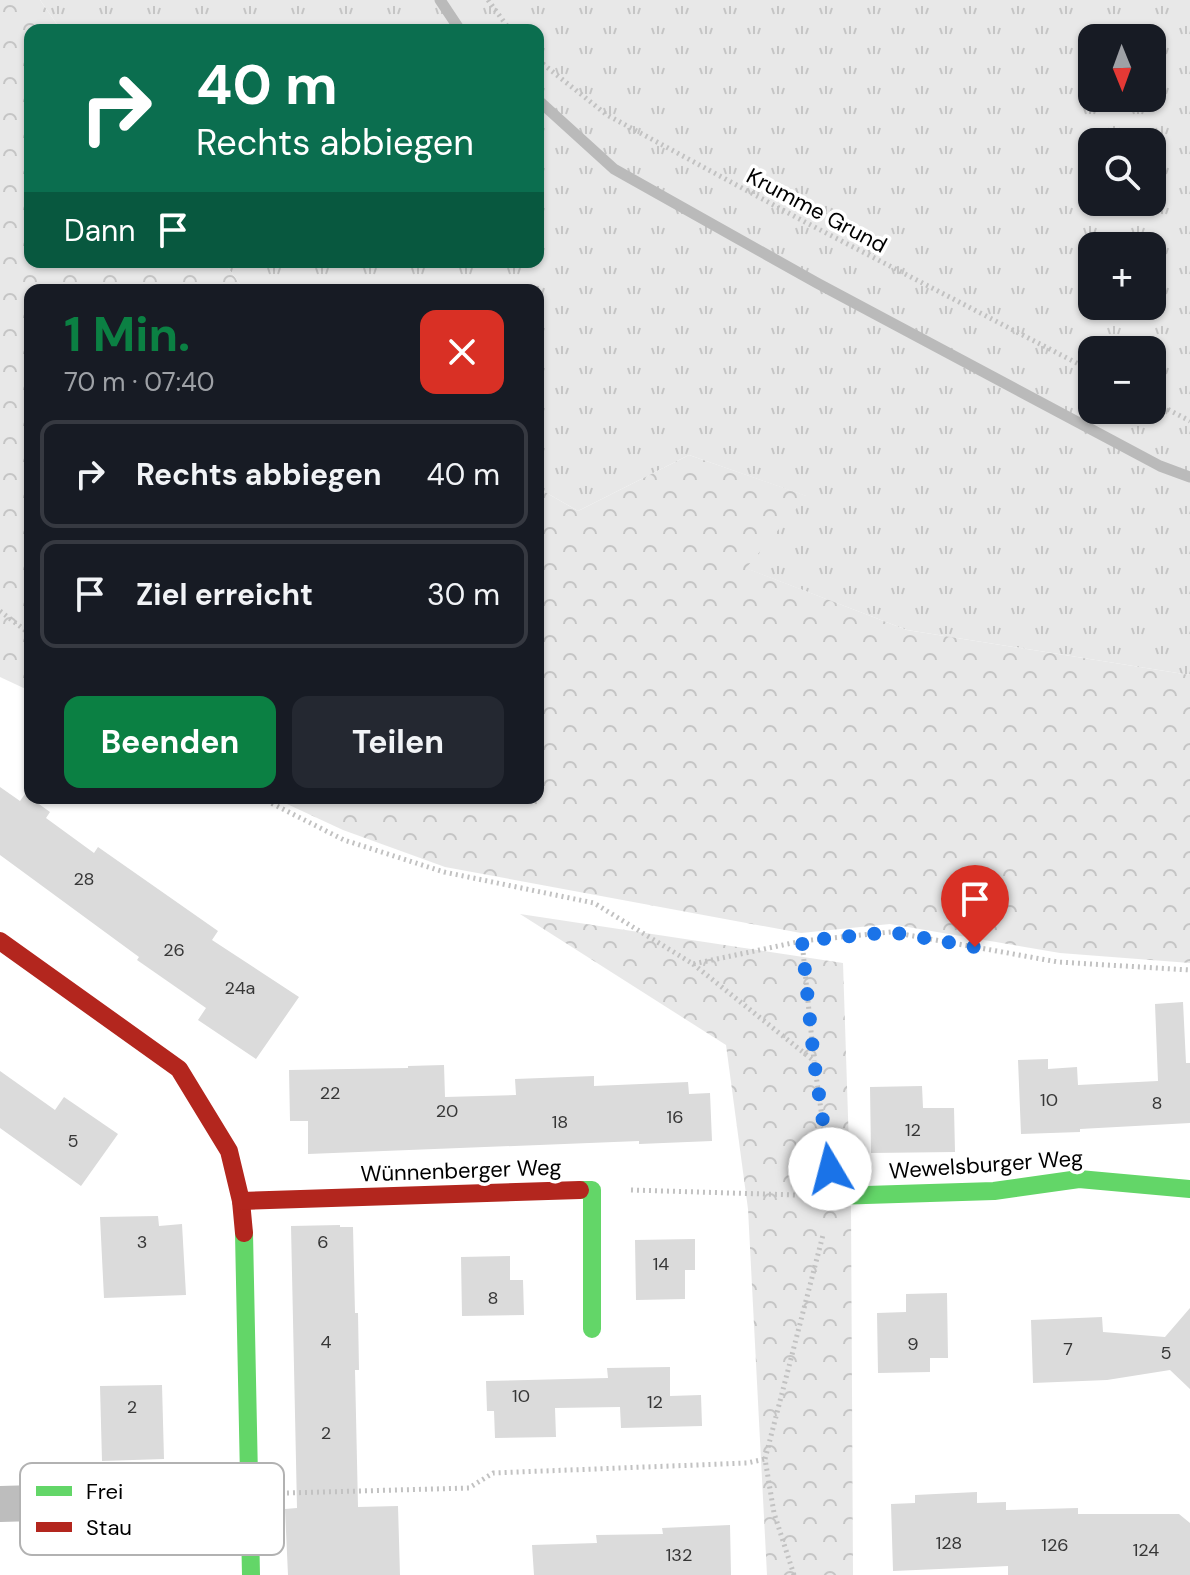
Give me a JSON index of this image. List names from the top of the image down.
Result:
{
  "streets": {
    "street": ["Wewelsburger Weg", "Wünnenberger Weg"],
    "path": ["Krumme Grund"]
  },
  "house_numbers": [
    "28",
    "26",
    "24a",
    "22",
    "10",
    "8",
    "20",
    "16",
    "18",
    "12",
    "5",
    "3",
    "6",
    "14",
    "8",
    "4",
    "9",
    "7",
    "5",
    "10",
    "12",
    "2",
    "2",
    "128",
    "126",
    "124",
    "132"
  ],
  "legend": ["Frei", "Stau"],
  "north": "bottom",
  "page": {
    "map_buttons": ["+", "−"],
    "turn": ["40 m", "Rechts abbiegen"],
    "then": "Dann",
    "heading": ["1 Min.", "70 m · 07:40"],
    "list": [
      {
        "name": "Rechts abbiegen",
        "value": "40 m"
      },
      {
        "name": "Ziel erreicht",
        "value": "30 m"
      }
    ],
    "buttons": ["Beenden", "Teilen"]
  }
}
